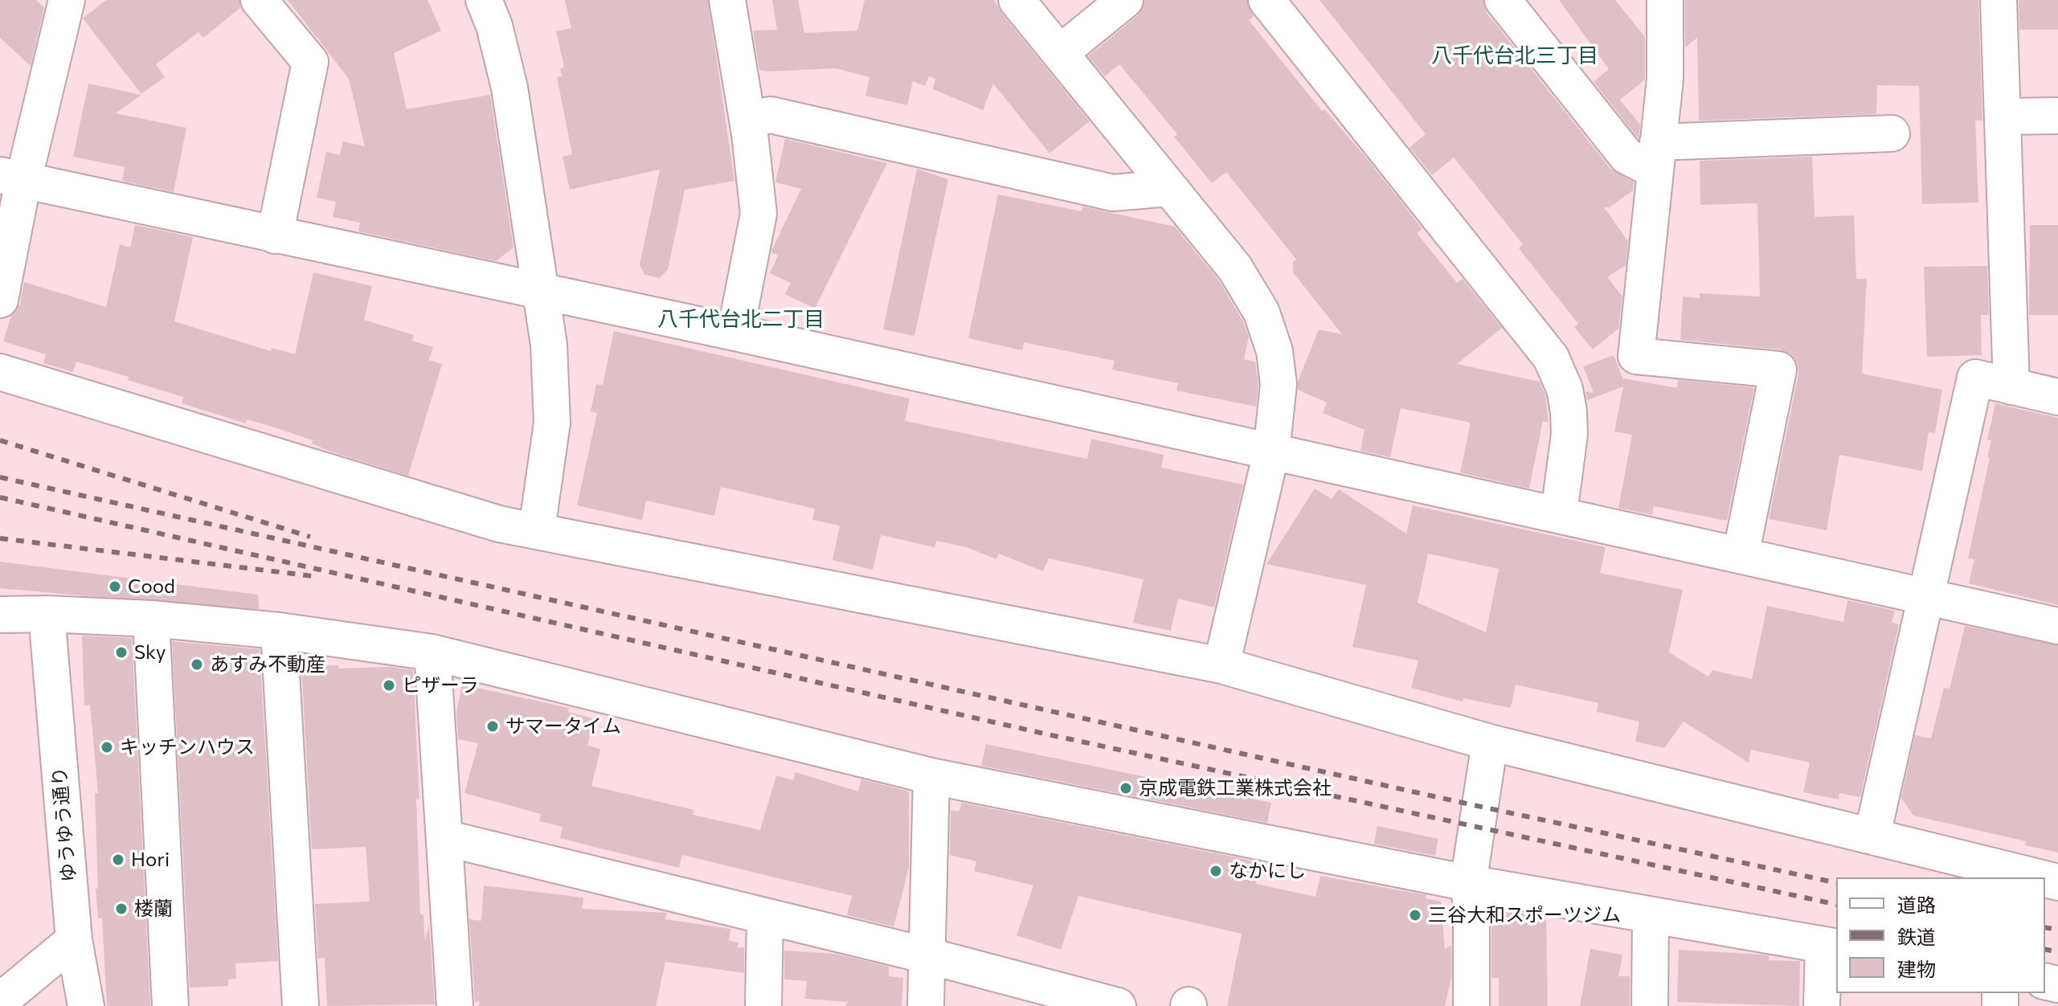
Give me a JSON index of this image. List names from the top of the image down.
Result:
{
  "streets": {
    "street": ["ゆうゆう通り"]
  },
  "districts": ["八千代台北三丁目", "八千代台北二丁目"],
  "places": [
    "Cood",
    "Sky",
    "あすみ不動産",
    "ピザーラ",
    "サマータイム",
    "キッチンハウス",
    "京成電鉄工業株式会社",
    "Hori",
    "なかにし",
    "楼蘭",
    "三谷大和スポーツジム"
  ],
  "legend": ["道路", "鉄道", "建物"]
}
